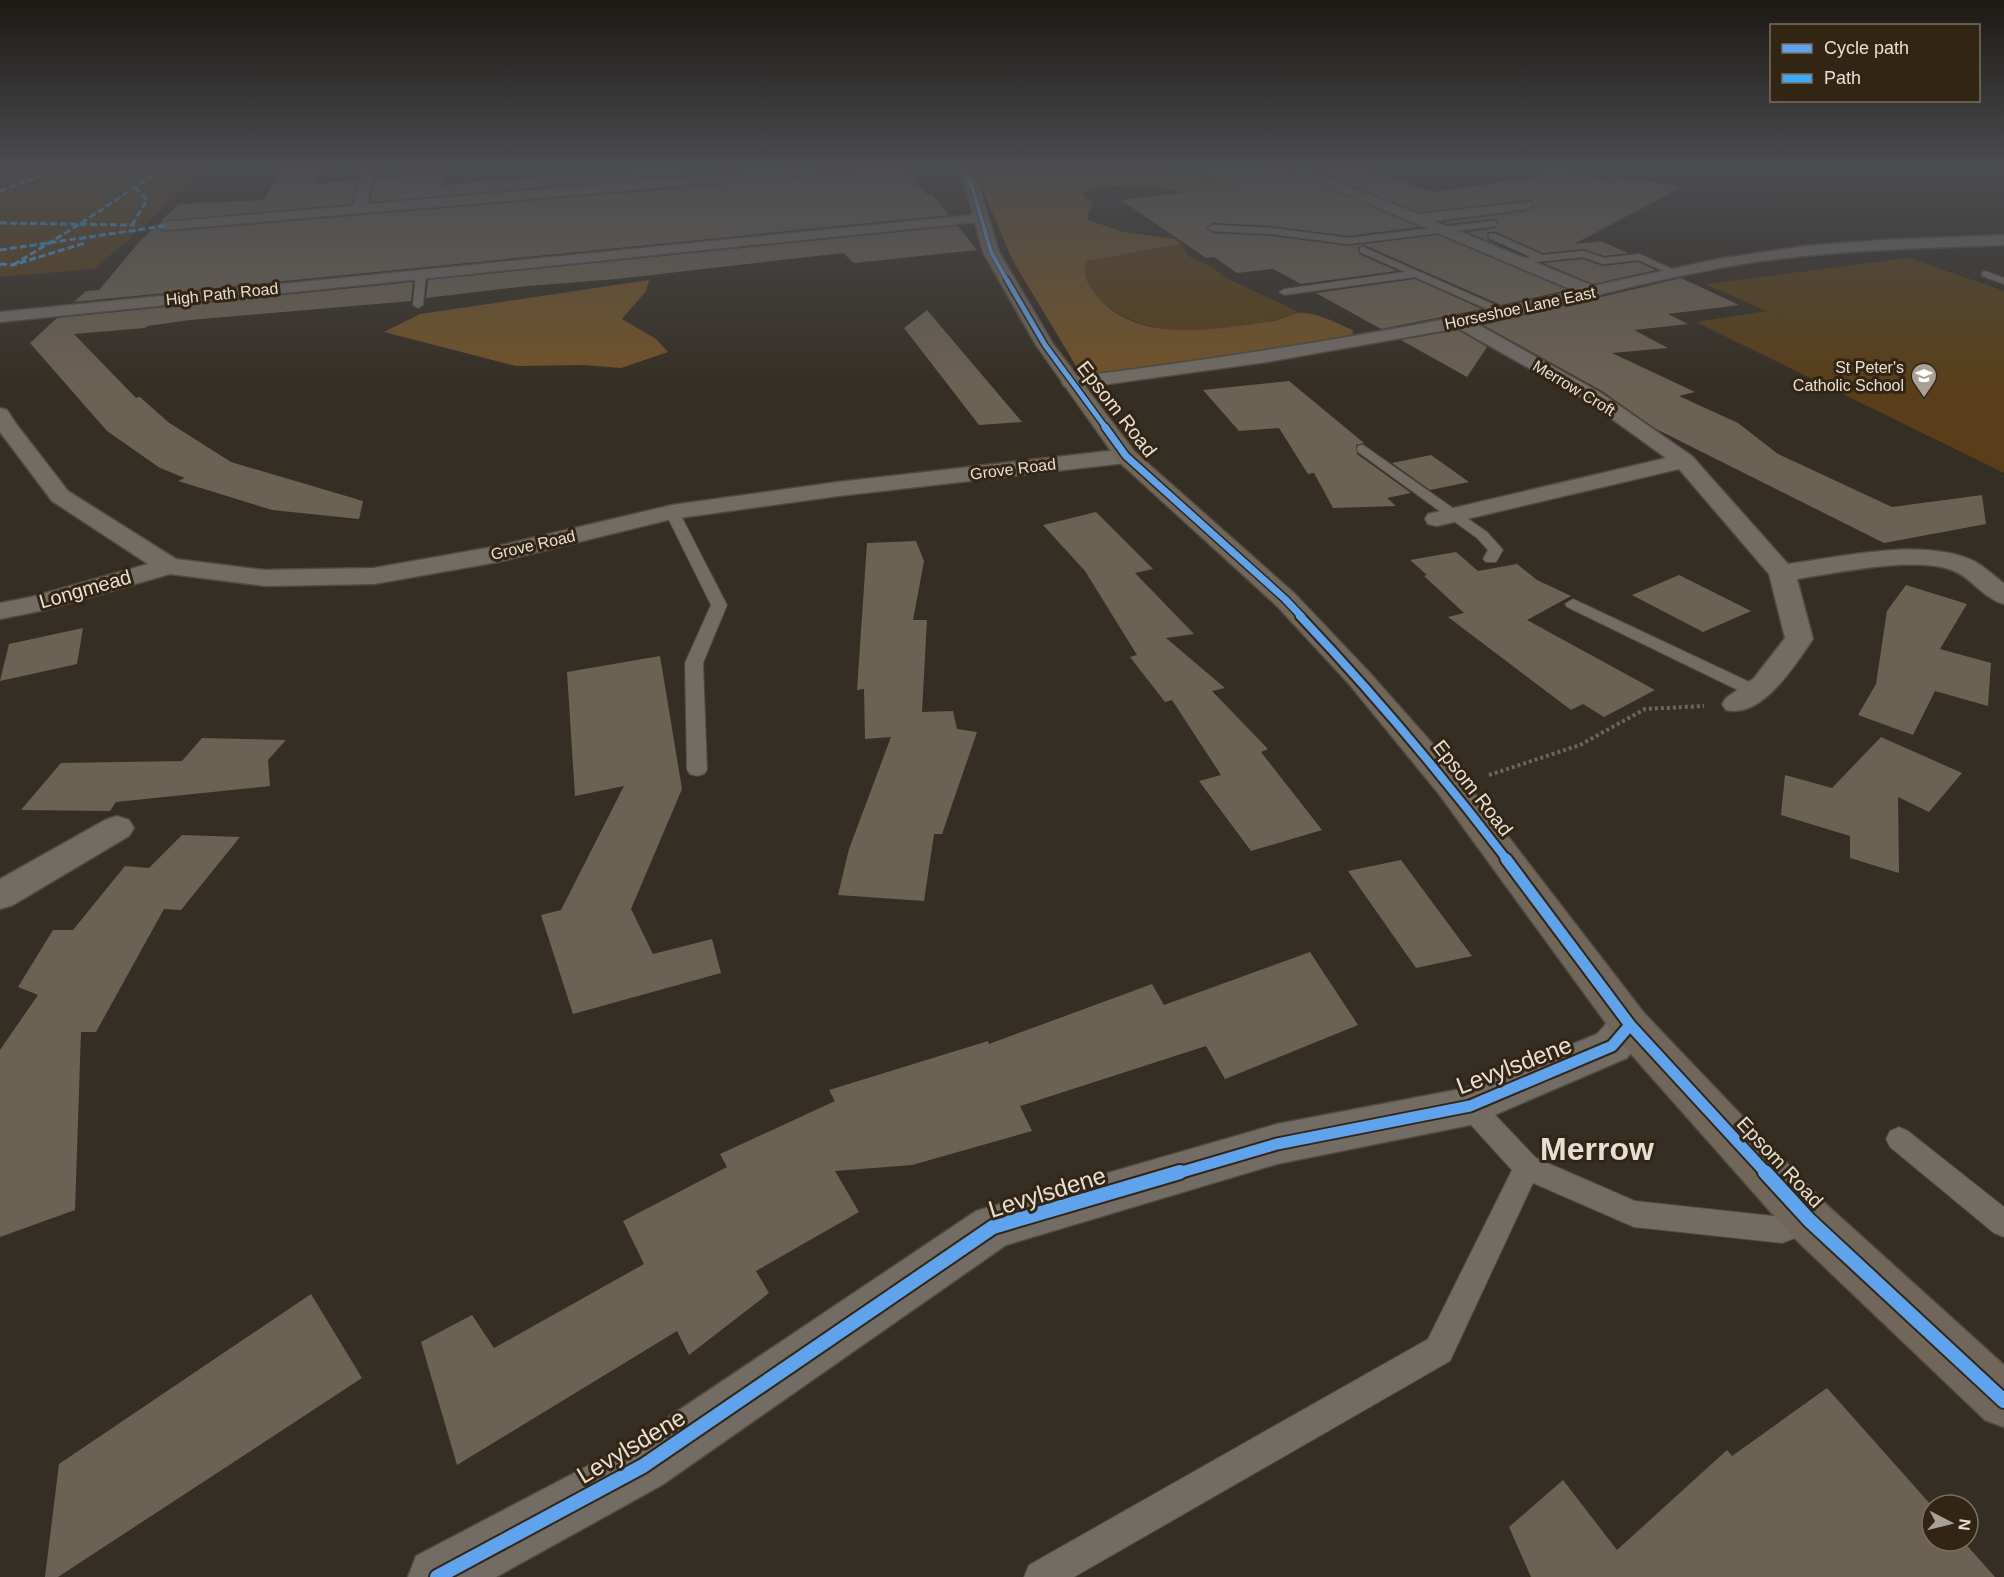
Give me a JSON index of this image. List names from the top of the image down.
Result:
{
  "streets": {
    "main road": ["Epsom Road"],
    "street": [
      "High Path Road",
      "Horseshoe Lane East",
      "Merrow Croft",
      "Grove Road",
      "Longmead",
      "Levylsdene"
    ]
  },
  "crossings": [
    ["Horseshoe Lane East", "Merrow Croft"],
    ["Horseshoe Lane East", "Epsom Road"],
    ["Epsom Road", "Grove Road"],
    ["Epsom Road", "Levylsdene"],
    ["Grove Road", "Longmead"]
  ],
  "districts": ["Merrow"],
  "places": {
    "school or university": ["St Peter's Catholic School"]
  },
  "legend": ["Cycle path", "Path"],
  "north": "right"
}
